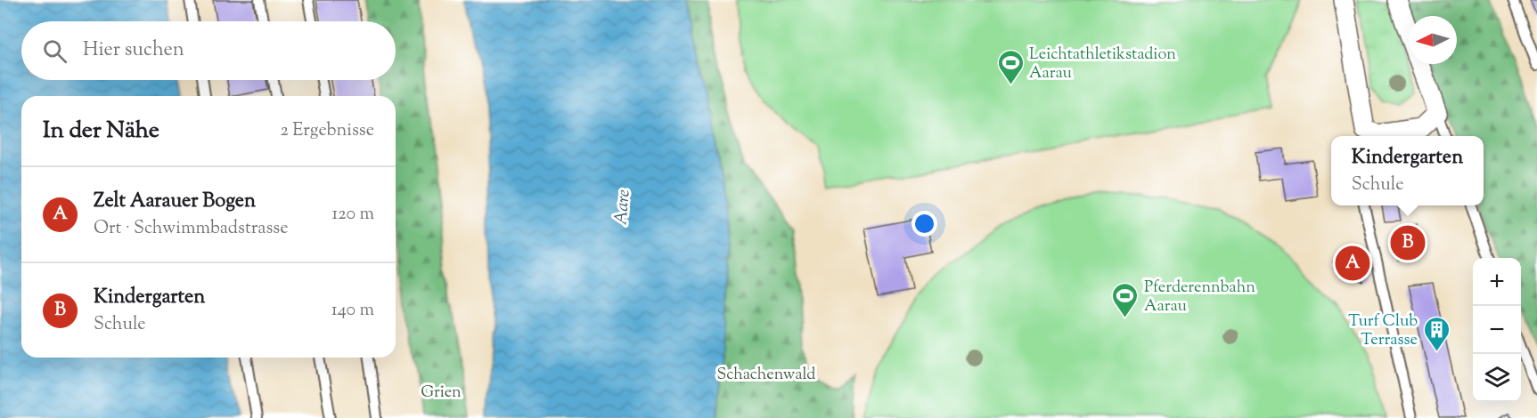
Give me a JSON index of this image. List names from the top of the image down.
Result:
{
  "water": ["Aare"],
  "parks": ["Schachenwald", "Grien"],
  "places": {
    "sports": ["Leichtathletikstadion Aarau", "Pferderennbahn Aarau"],
    "building": ["Turf Club Terrasse"]
  },
  "north": "left",
  "page": {
    "search": "Hier suchen",
    "heading": ["In der Nähe", "2 Ergebnisse"],
    "popup": ["Kindergarten", "Schule"],
    "list": [
      {
        "mark": "A",
        "name": "Zelt Aarauer Bogen",
        "note": "Ort · Schwimmbadstrasse",
        "value": "120 m"
      },
      {
        "mark": "B",
        "name": "Kindergarten",
        "note": "Schule",
        "value": "140 m"
      }
    ],
    "pins": ["B", "A"],
    "map_buttons": ["+", "−"]
  }
}
